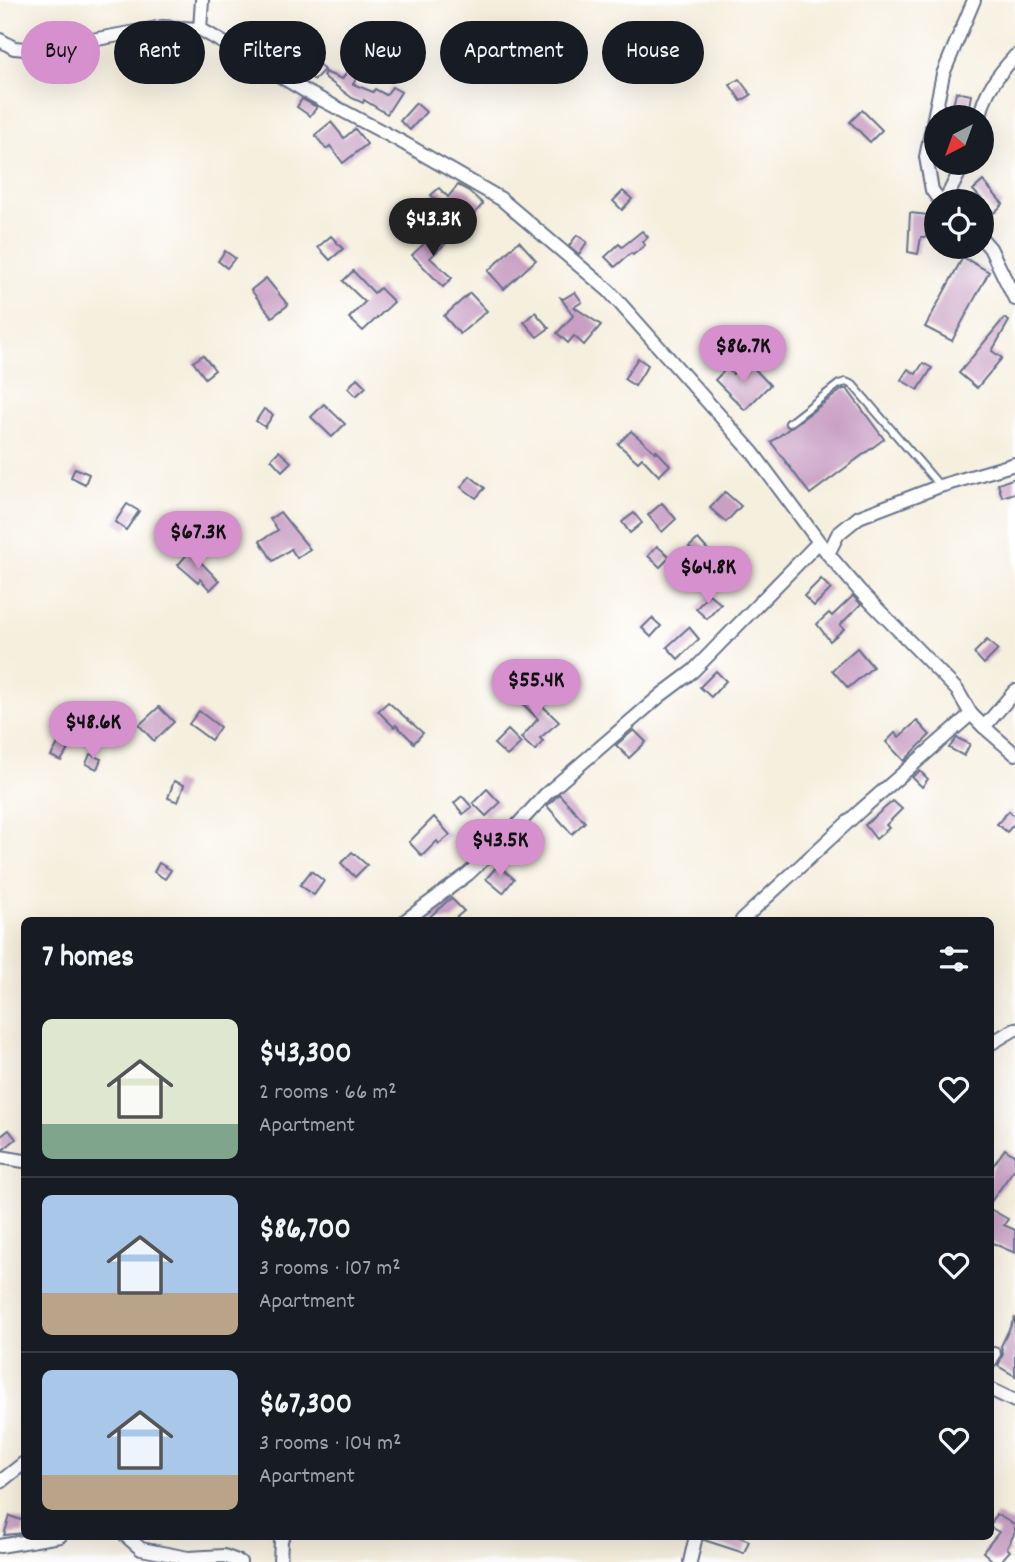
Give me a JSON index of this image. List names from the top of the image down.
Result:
{
  "north": "bottom left",
  "page": {
    "chip": [
      "Buy",
      "Rent",
      "Filters",
      "New",
      "Apartment",
      "House"
    ],
    "price": [
      "$43.3K",
      "$86.7K",
      "$67.3K",
      "$64.8K",
      "$55.4K",
      "$48.6K",
      "$43.5K"
    ],
    "heading": "7 homes",
    "list": [
      {
        "name": "$43,300",
        "note": "2 rooms · 66 m² · Apartment"
      },
      {
        "name": "$86,700",
        "note": "3 rooms · 107 m² · Apartment"
      },
      {
        "name": "$67,300",
        "note": "3 rooms · 104 m² · Apartment"
      }
    ]
  }
}
